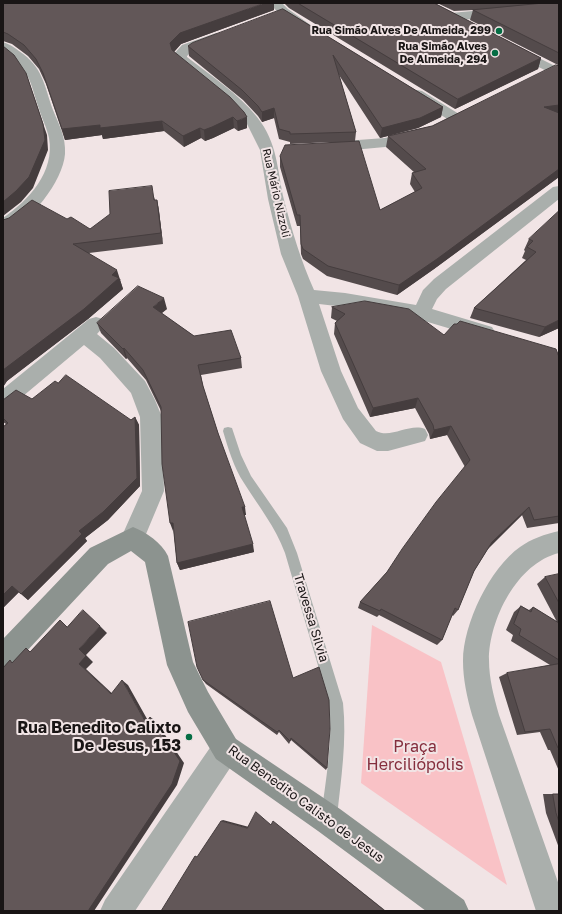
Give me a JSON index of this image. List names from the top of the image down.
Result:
{
  "streets": {
    "street": ["Rua Mário Nizzoli", "Rua Benedito Calisto de Jesus"],
    "lane": ["Travessa Silvia"]
  },
  "crossings": [
    ["Travessa Silvia", "Rua Benedito Calisto de Jesus"]
  ],
  "parks": ["Praça Herciliópolis"],
  "places": ["Rua Simão Alves De Almeida, 299", "Rua Simão Alves De Almeida, 294", "Rua Benedito Calixto De Jesus, 153"]
}
